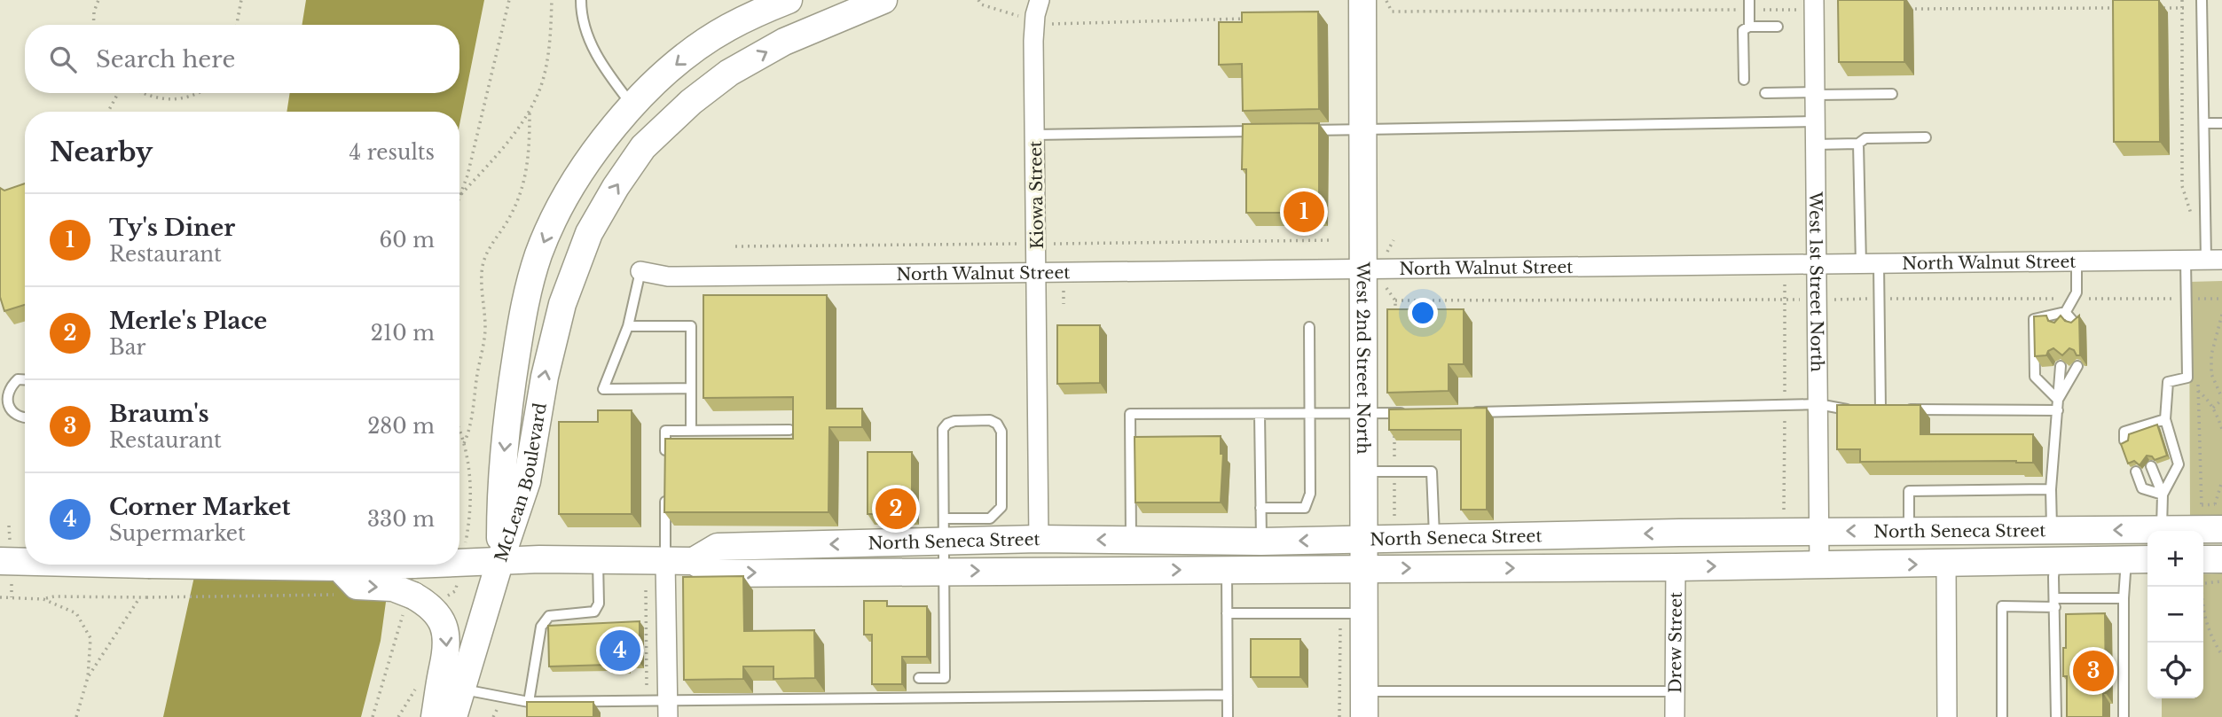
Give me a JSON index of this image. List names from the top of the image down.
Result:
{
  "streets": {
    "main road": ["West 2nd Street North", "McLean Boulevard", "North Seneca Street"],
    "street": [
      "Kiowa Street",
      "North Walnut Street",
      "West 1st Street North",
      "Drew Street"
    ]
  },
  "crossings": [
    ["Kiowa Street", "North Walnut Street"],
    ["Kiowa Street", "North Seneca Street"],
    ["North Walnut Street", "West 1st Street North"],
    ["North Walnut Street", "West 2nd Street North"],
    ["West 1st Street North", "North Seneca Street"],
    ["West 2nd Street North", "North Seneca Street"],
    ["McLean Boulevard", "North Seneca Street"],
    ["North Seneca Street", "Drew Street"]
  ],
  "page": {
    "search": "Search here",
    "heading": ["Nearby", "4 results"],
    "pins": [
      "1",
      "2",
      "4",
      "3"
    ],
    "list": [
      {
        "mark": "1",
        "name": "Ty's Diner",
        "note": "Restaurant",
        "value": "60 m"
      },
      {
        "mark": "2",
        "name": "Merle's Place",
        "note": "Bar",
        "value": "210 m"
      },
      {
        "mark": "3",
        "name": "Braum's",
        "note": "Restaurant",
        "value": "280 m"
      },
      {
        "mark": "4",
        "name": "Corner Market",
        "note": "Supermarket",
        "value": "330 m"
      }
    ],
    "map_buttons": ["+", "−"]
  }
}
